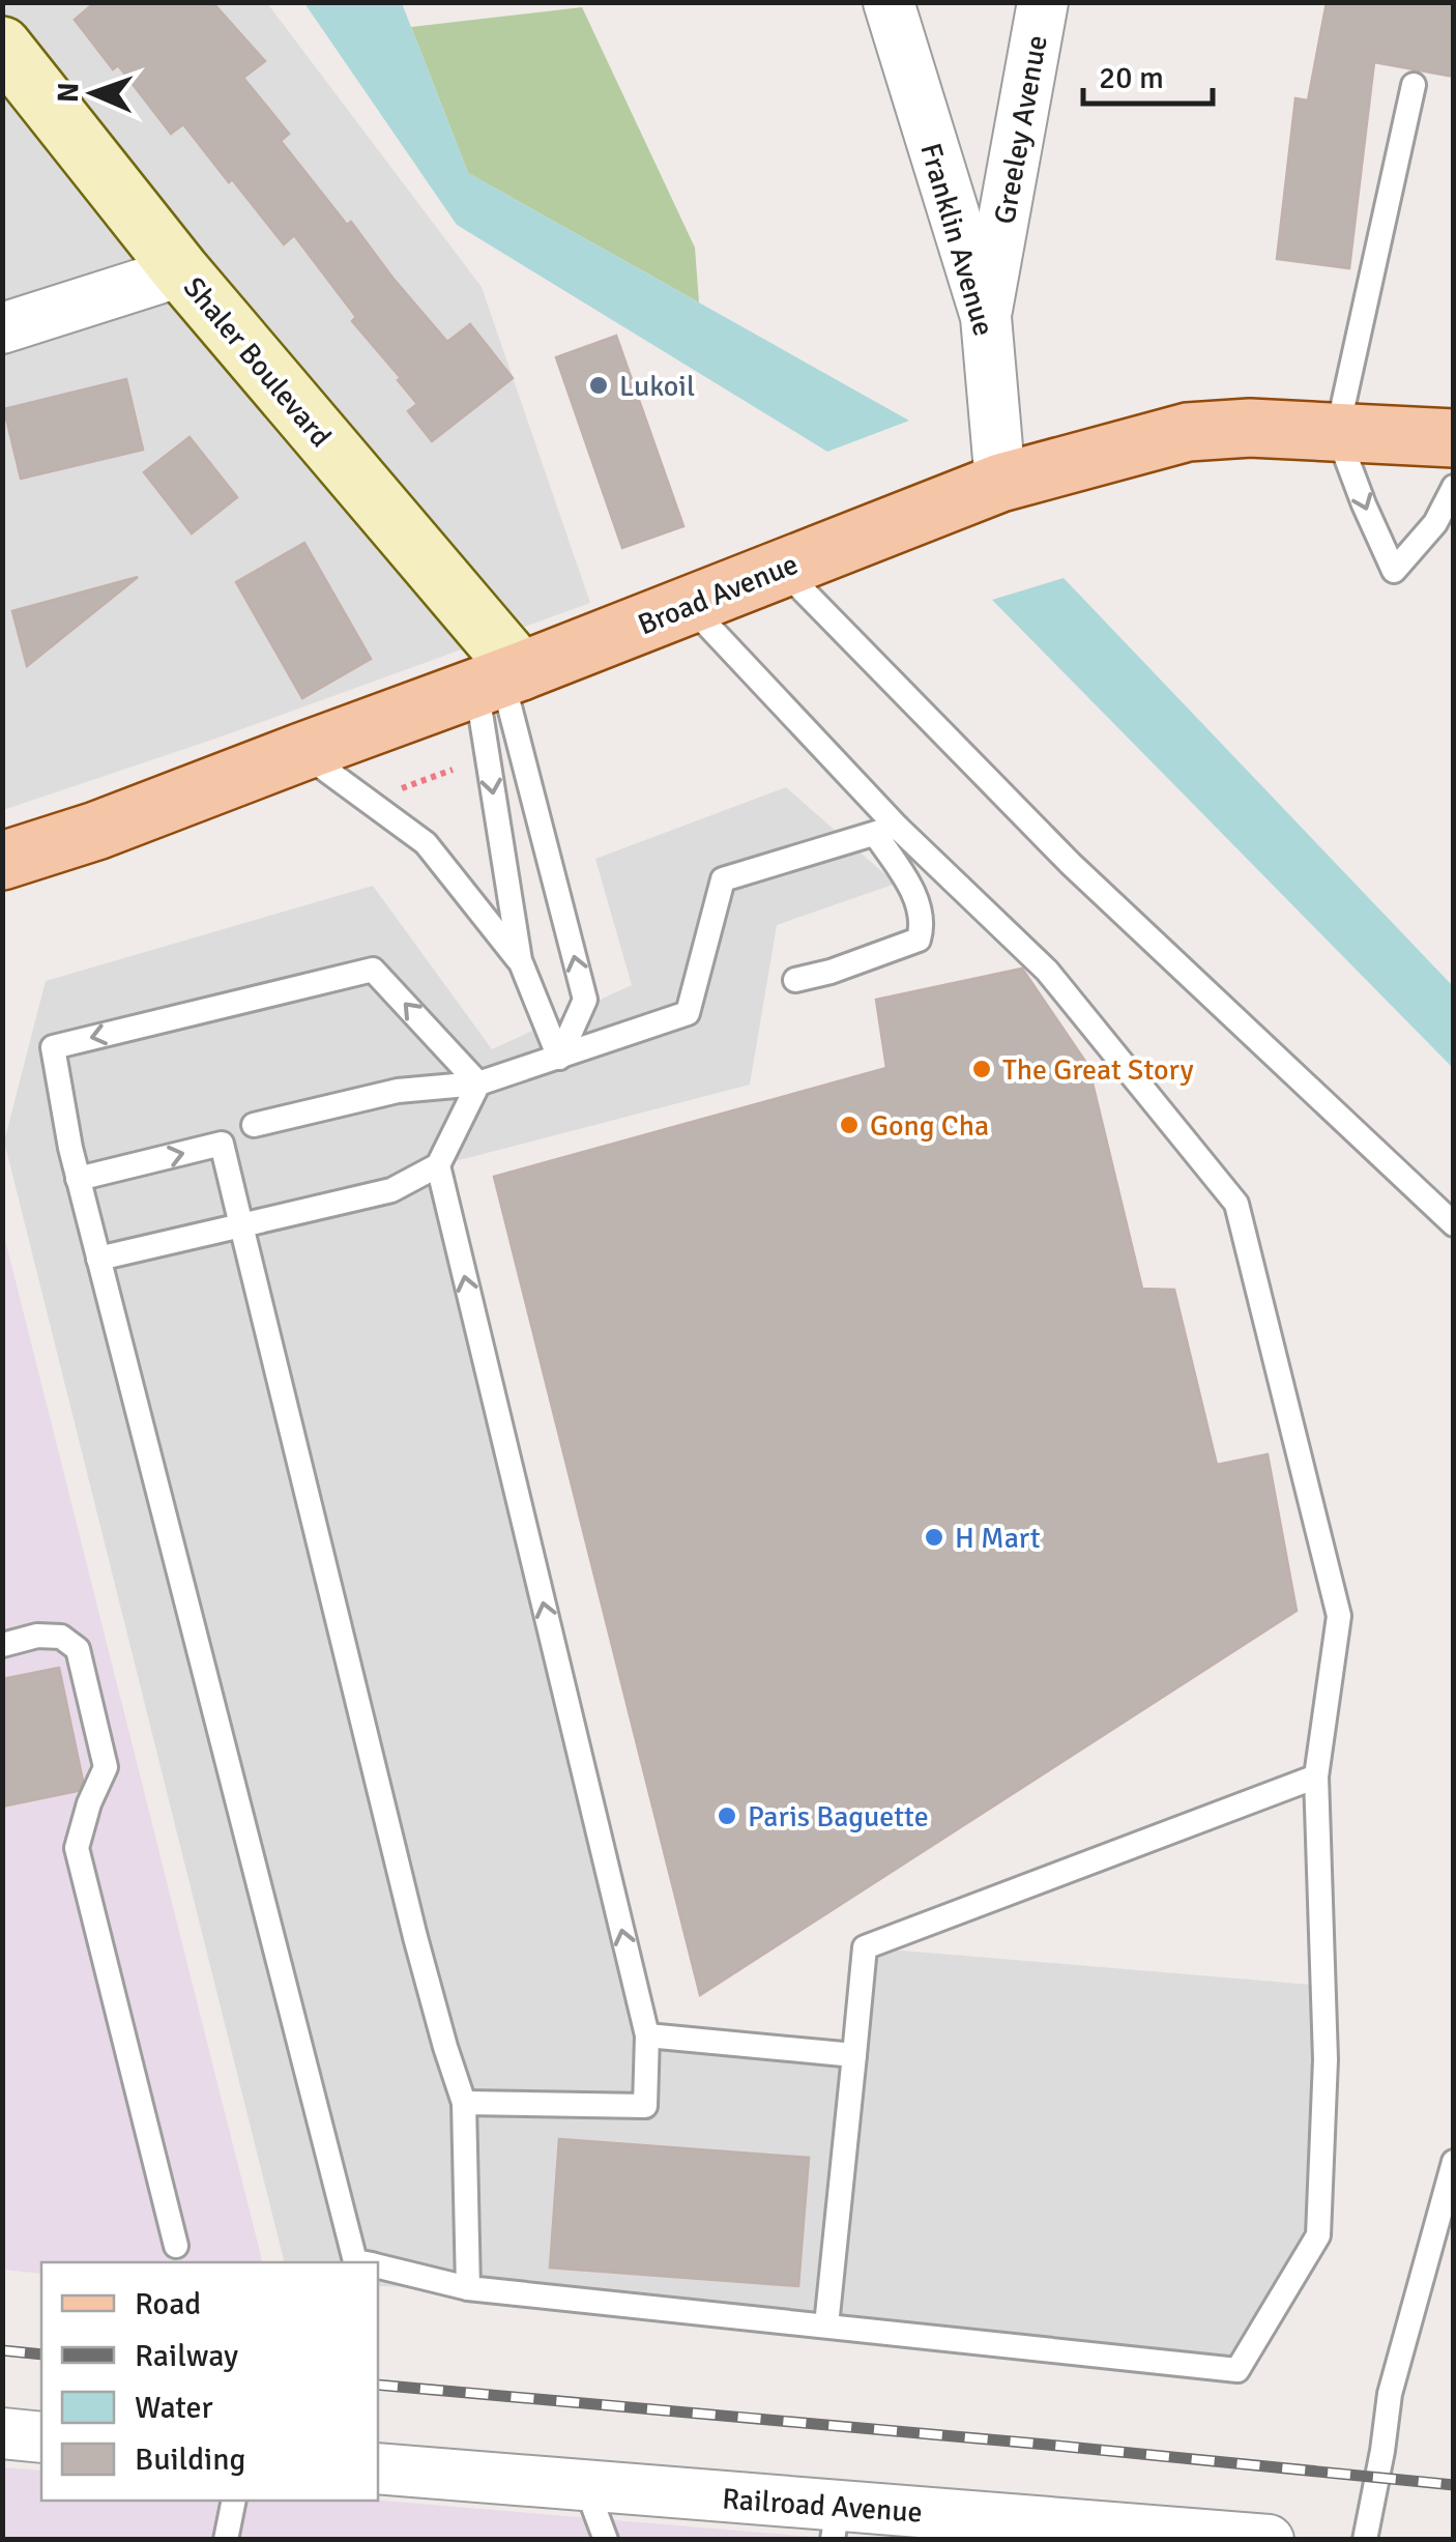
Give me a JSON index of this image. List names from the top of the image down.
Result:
{
  "streets": {
    "main road": ["Broad Avenue"],
    "street": [
      "Greeley Avenue",
      "Franklin Avenue",
      "Shaler Boulevard",
      "Railroad Avenue"
    ]
  },
  "crossings": [
    ["Greeley Avenue", "Franklin Avenue"],
    ["Franklin Avenue", "Broad Avenue"],
    ["Shaler Boulevard", "Broad Avenue"]
  ],
  "places": [
    "Lukoil",
    "The Great Story",
    "Gong Cha",
    "H Mart",
    "Paris Baguette"
  ],
  "legend": [
    "Road",
    "Railway",
    "Water",
    "Building"
  ],
  "scale_bar": "20 m",
  "north": "left"
}
